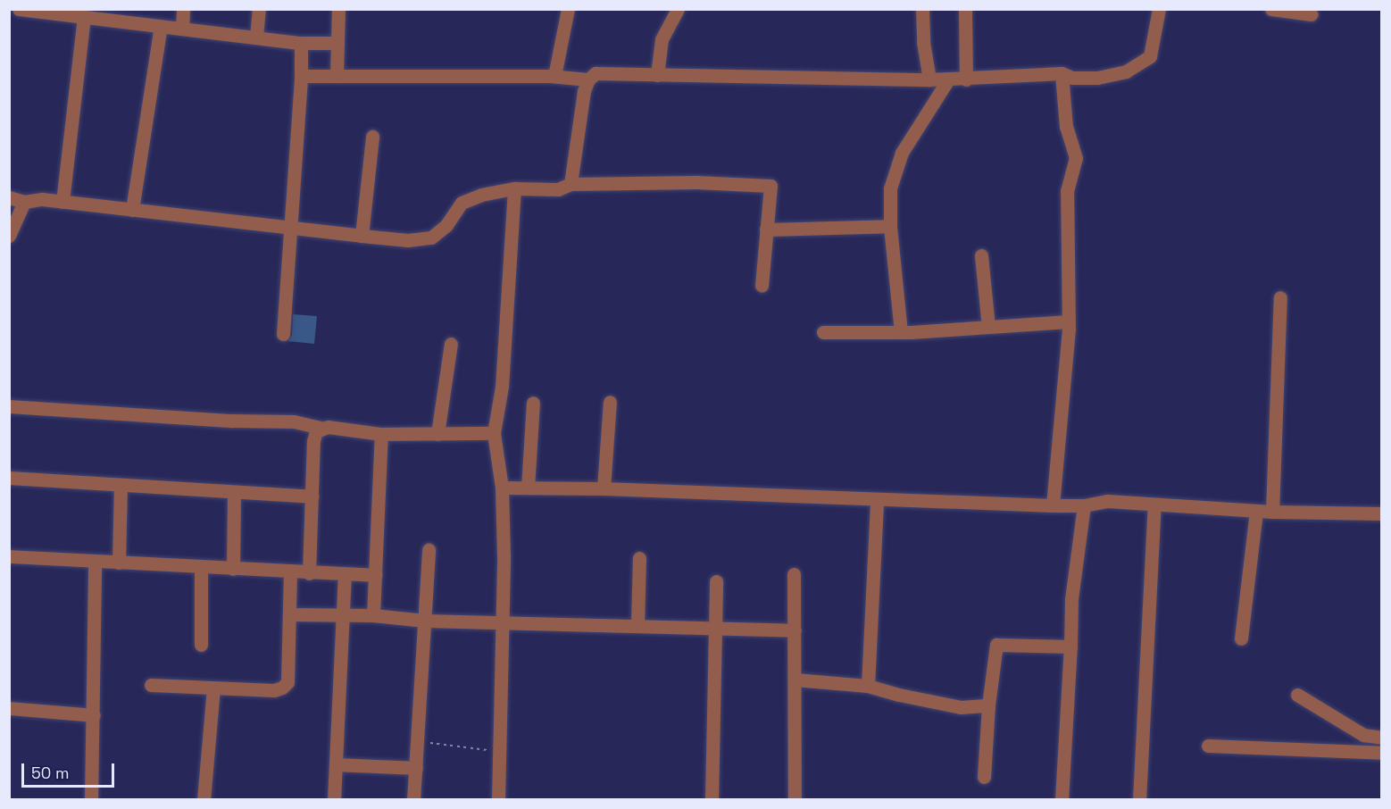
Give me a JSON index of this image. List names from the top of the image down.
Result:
{
  "scale_bar": "50 m"
}
